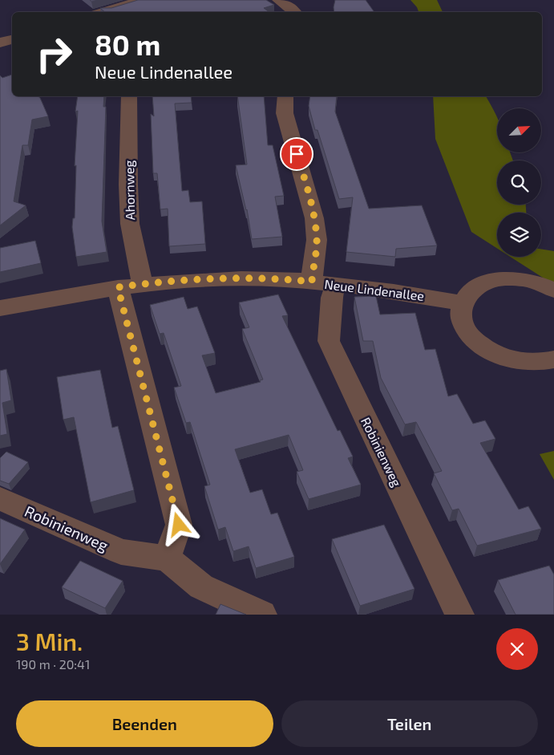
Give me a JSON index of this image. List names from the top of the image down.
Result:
{
  "streets": {
    "street": ["Ahornweg", "Neue Lindenallee", "Robinienweg"]
  },
  "crossings": [
    ["Ahornweg", "Neue Lindenallee"],
    ["Neue Lindenallee", "Robinienweg"]
  ],
  "north": "top right",
  "page": {
    "turn": ["80 m", "Neue Lindenallee"],
    "heading": ["3 Min.", "190 m · 20:41"],
    "buttons": ["Beenden", "Teilen"]
  }
}
